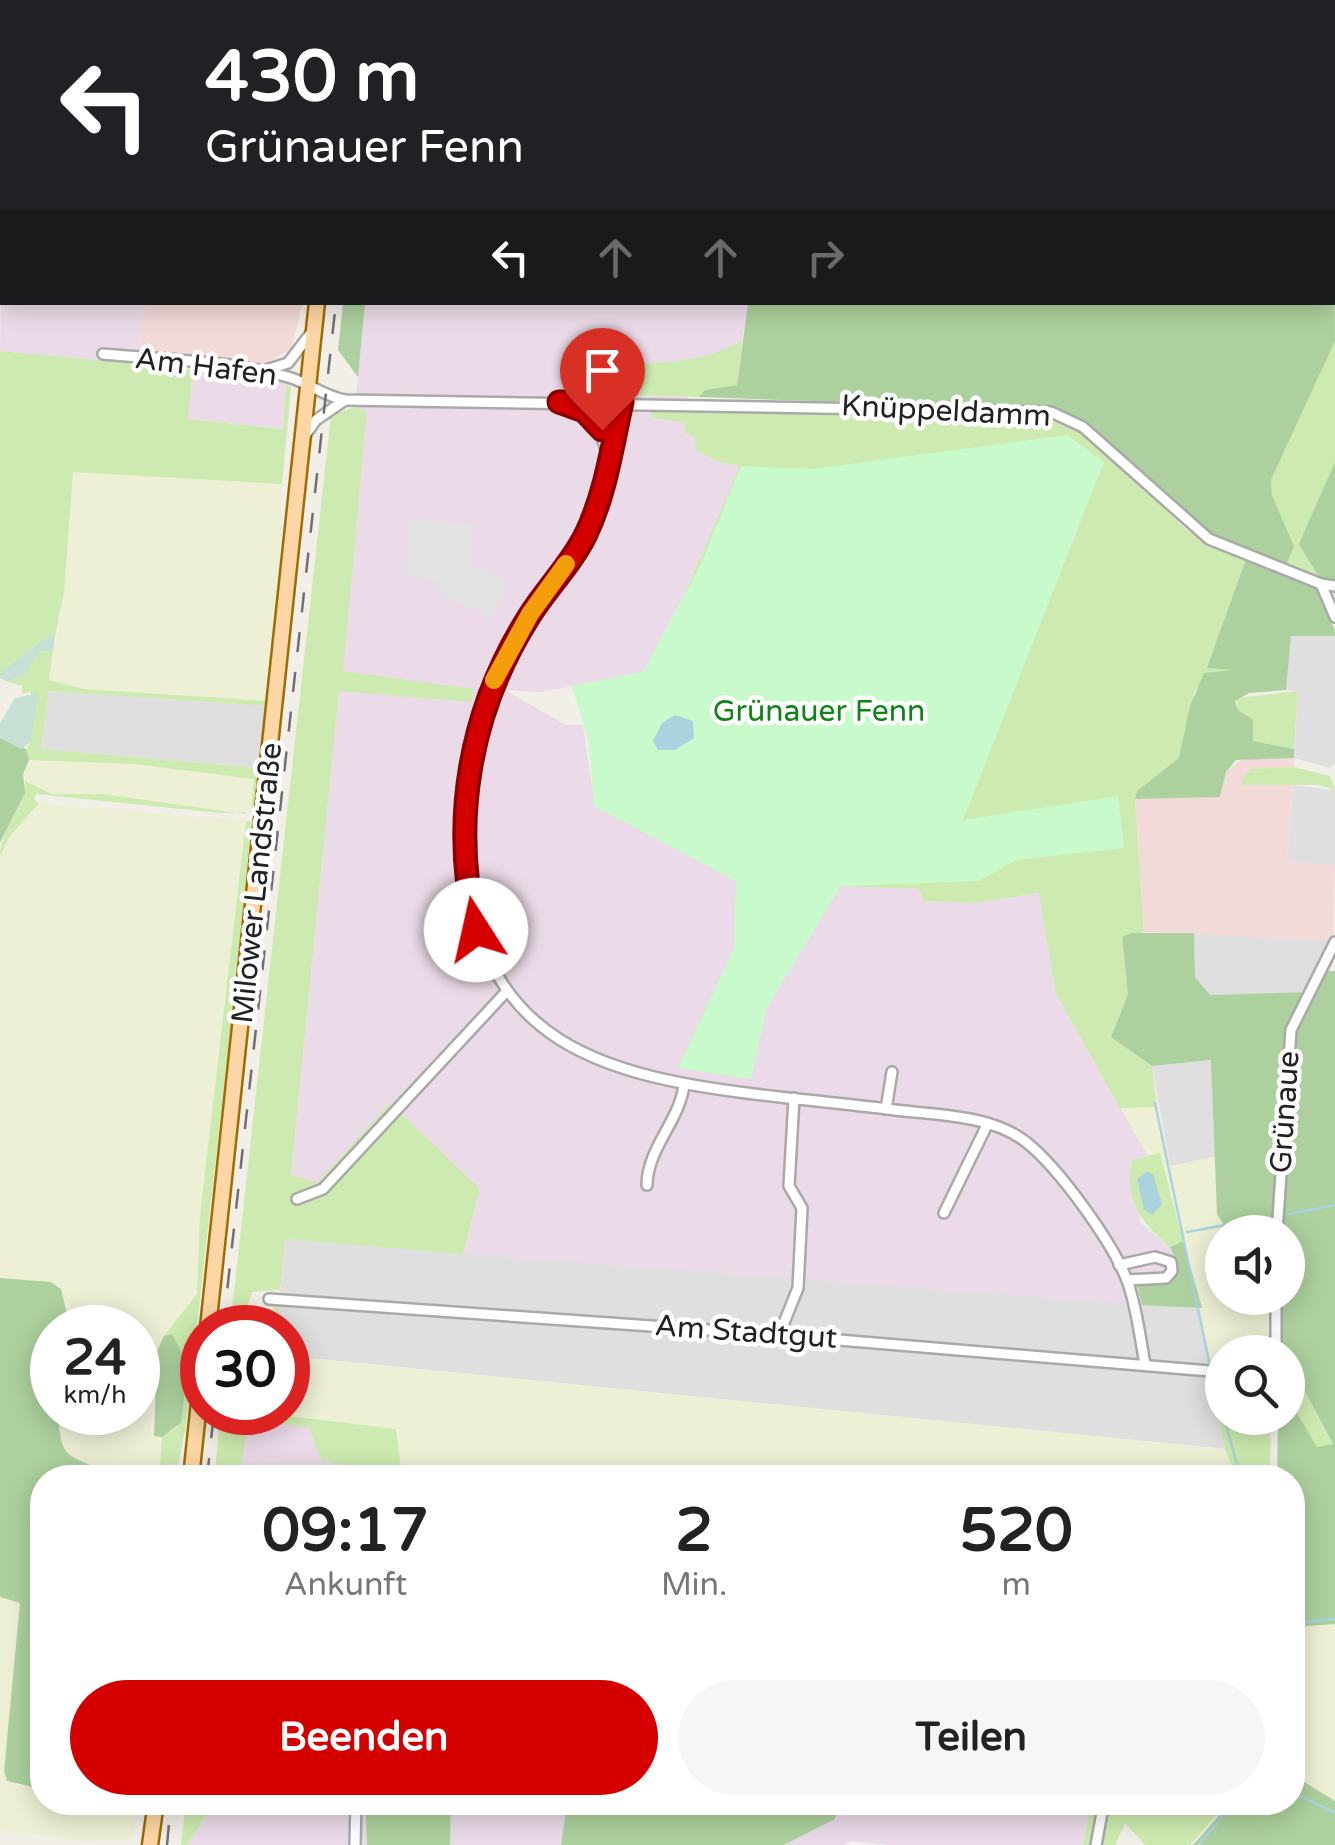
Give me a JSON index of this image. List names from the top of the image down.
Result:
{
  "streets": {
    "main road": ["Milower Landstraße"],
    "street": [
      "Am Hafen",
      "Knüppeldamm",
      "Grünaue",
      "Am Stadtgut"
    ]
  },
  "crossings": [
    ["Am Hafen", "Milower Landstraße"]
  ],
  "parks": ["Grünauer Fenn"],
  "page": {
    "turn": ["430 m", "Grünauer Fenn"],
    "speed": "24 km/h",
    "limit": "30",
    "eta": [
      "09:17",
      "Ankunft",
      "2",
      "Min.",
      "520",
      "m"
    ],
    "buttons": ["Beenden", "Teilen"]
  }
}
